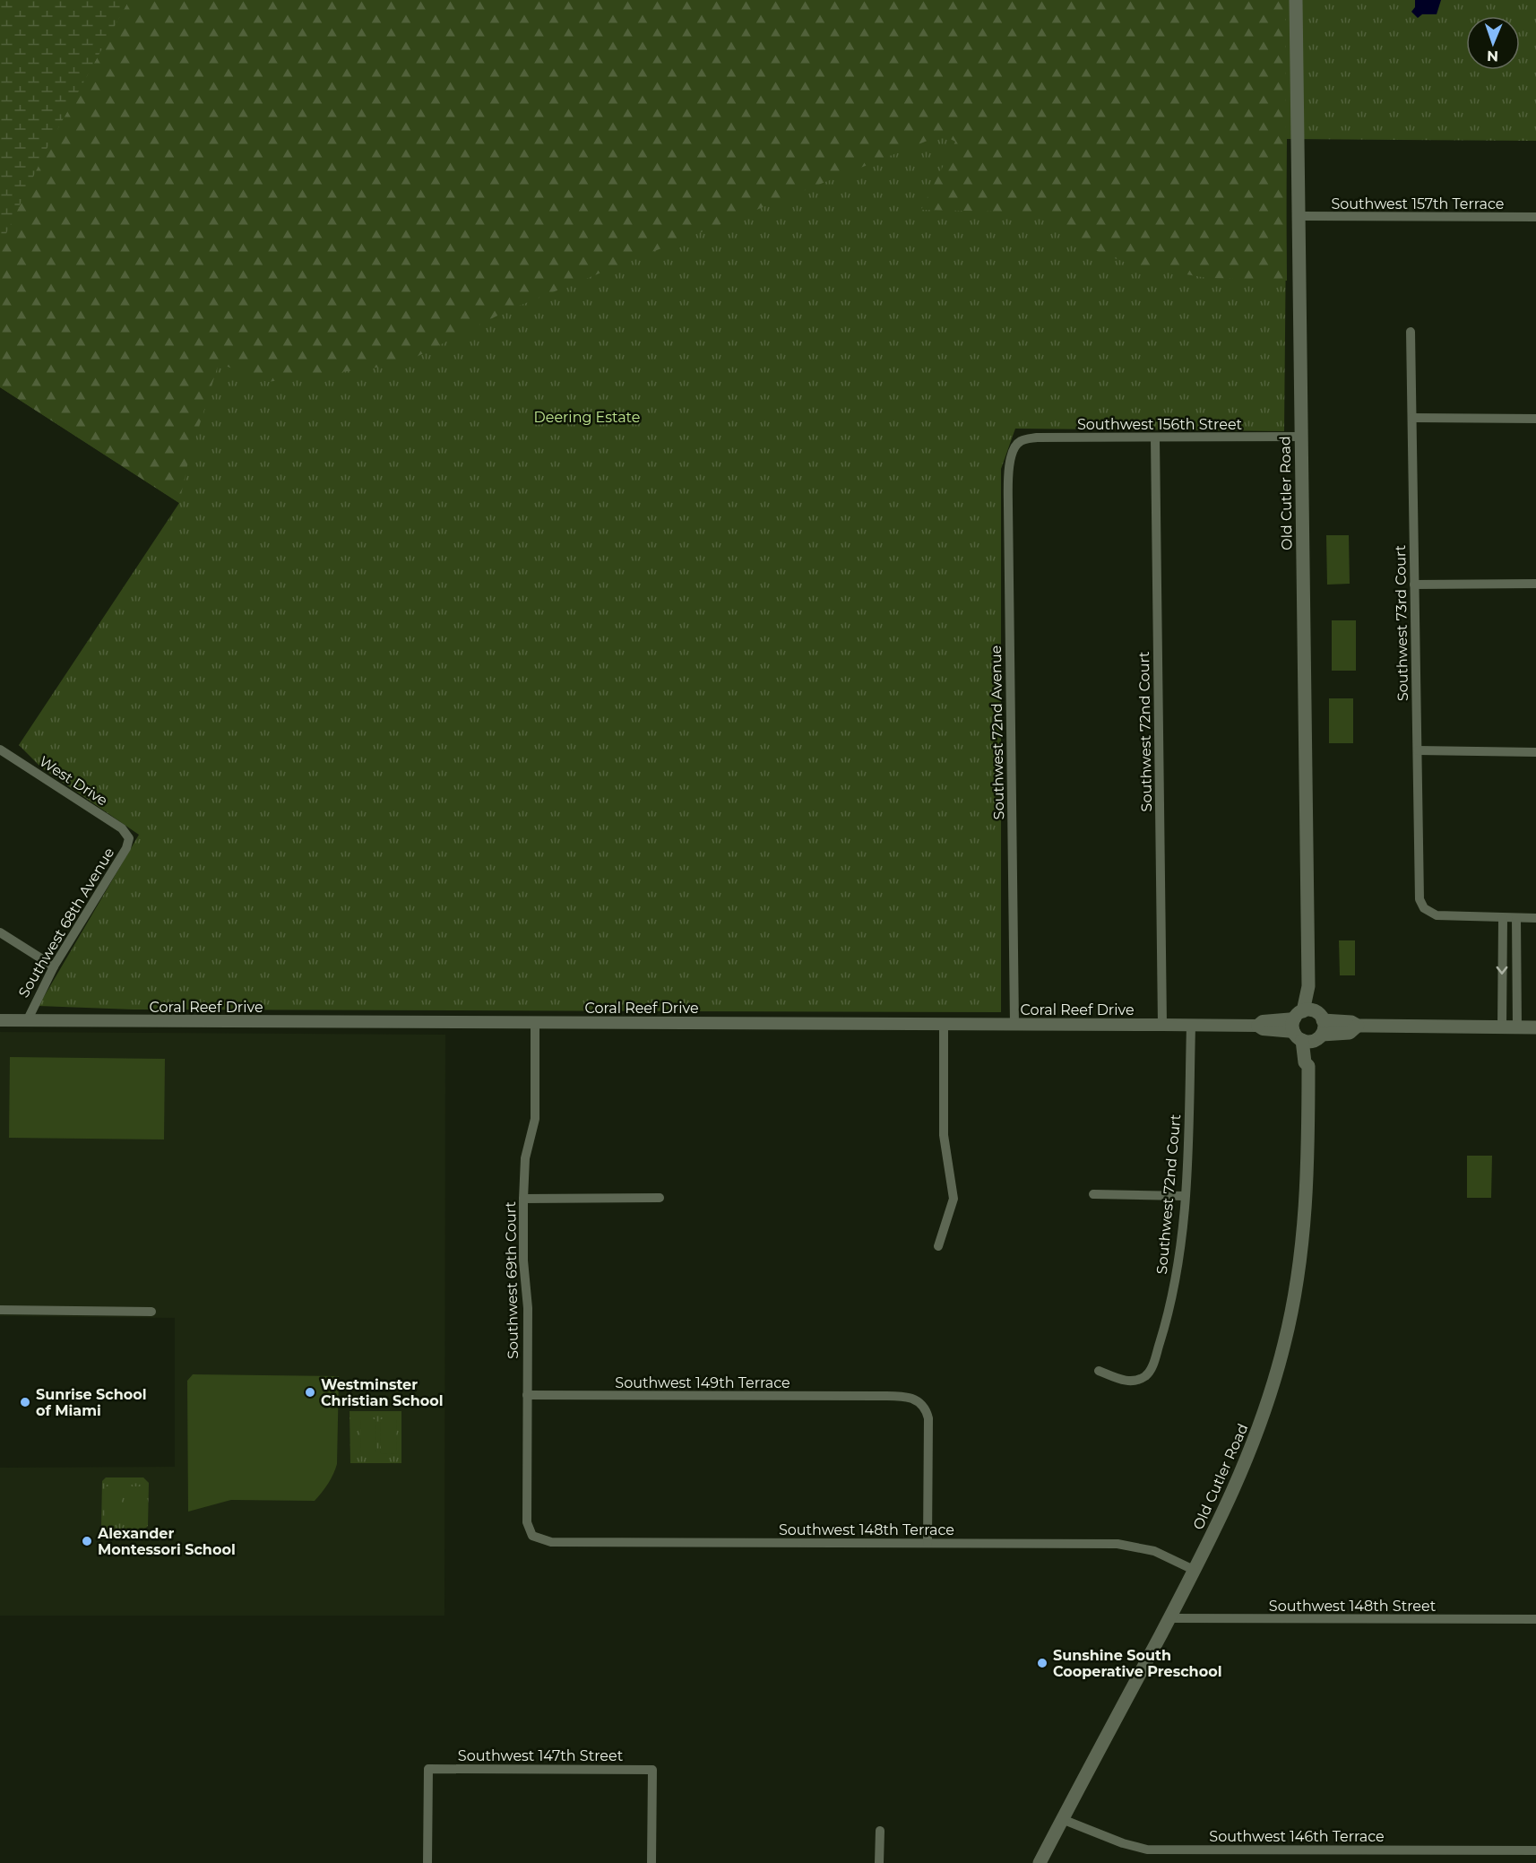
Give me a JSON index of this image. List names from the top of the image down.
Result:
{
  "streets": {
    "main road": ["Old Cutler Road"],
    "street": [
      "Southwest 157th Terrace",
      "Southwest 156th Street",
      "Southwest 73rd Court",
      "Southwest 72nd Court",
      "Southwest 72nd Avenue",
      "West Drive",
      "Southwest 68th Avenue",
      "Coral Reef Drive",
      "Southwest 69th Court",
      "Southwest 149th Terrace",
      "Southwest 148th Terrace",
      "Southwest 148th Street",
      "Southwest 147th Street",
      "Southwest 146th Terrace"
    ]
  },
  "crossings": [
    ["Southwest 157th Terrace", "Old Cutler Road"],
    ["Southwest 156th Street", "Old Cutler Road"],
    ["Southwest 156th Street", "Southwest 72nd Court"],
    ["Southwest 156th Street", "Southwest 72nd Avenue"],
    ["Old Cutler Road", "Coral Reef Drive"],
    ["Old Cutler Road", "Southwest 148th Terrace"],
    ["Old Cutler Road", "Southwest 148th Street"],
    ["Old Cutler Road", "Southwest 146th Terrace"],
    ["Southwest 72nd Court", "Coral Reef Drive"],
    ["Southwest 72nd Avenue", "Coral Reef Drive"],
    ["West Drive", "Southwest 68th Avenue"],
    ["Southwest 68th Avenue", "Coral Reef Drive"],
    ["Coral Reef Drive", "Southwest 69th Court"],
    ["Southwest 69th Court", "Southwest 149th Terrace"],
    ["Southwest 69th Court", "Southwest 148th Terrace"],
    ["Southwest 149th Terrace", "Southwest 148th Terrace"]
  ],
  "parks": ["Deering Estate"],
  "places": [
    "Westminster Christian School",
    "Sunrise School of Miami",
    "Alexander Montessori School",
    "Sunshine South Cooperative Preschool"
  ],
  "north": "bottom"
}
